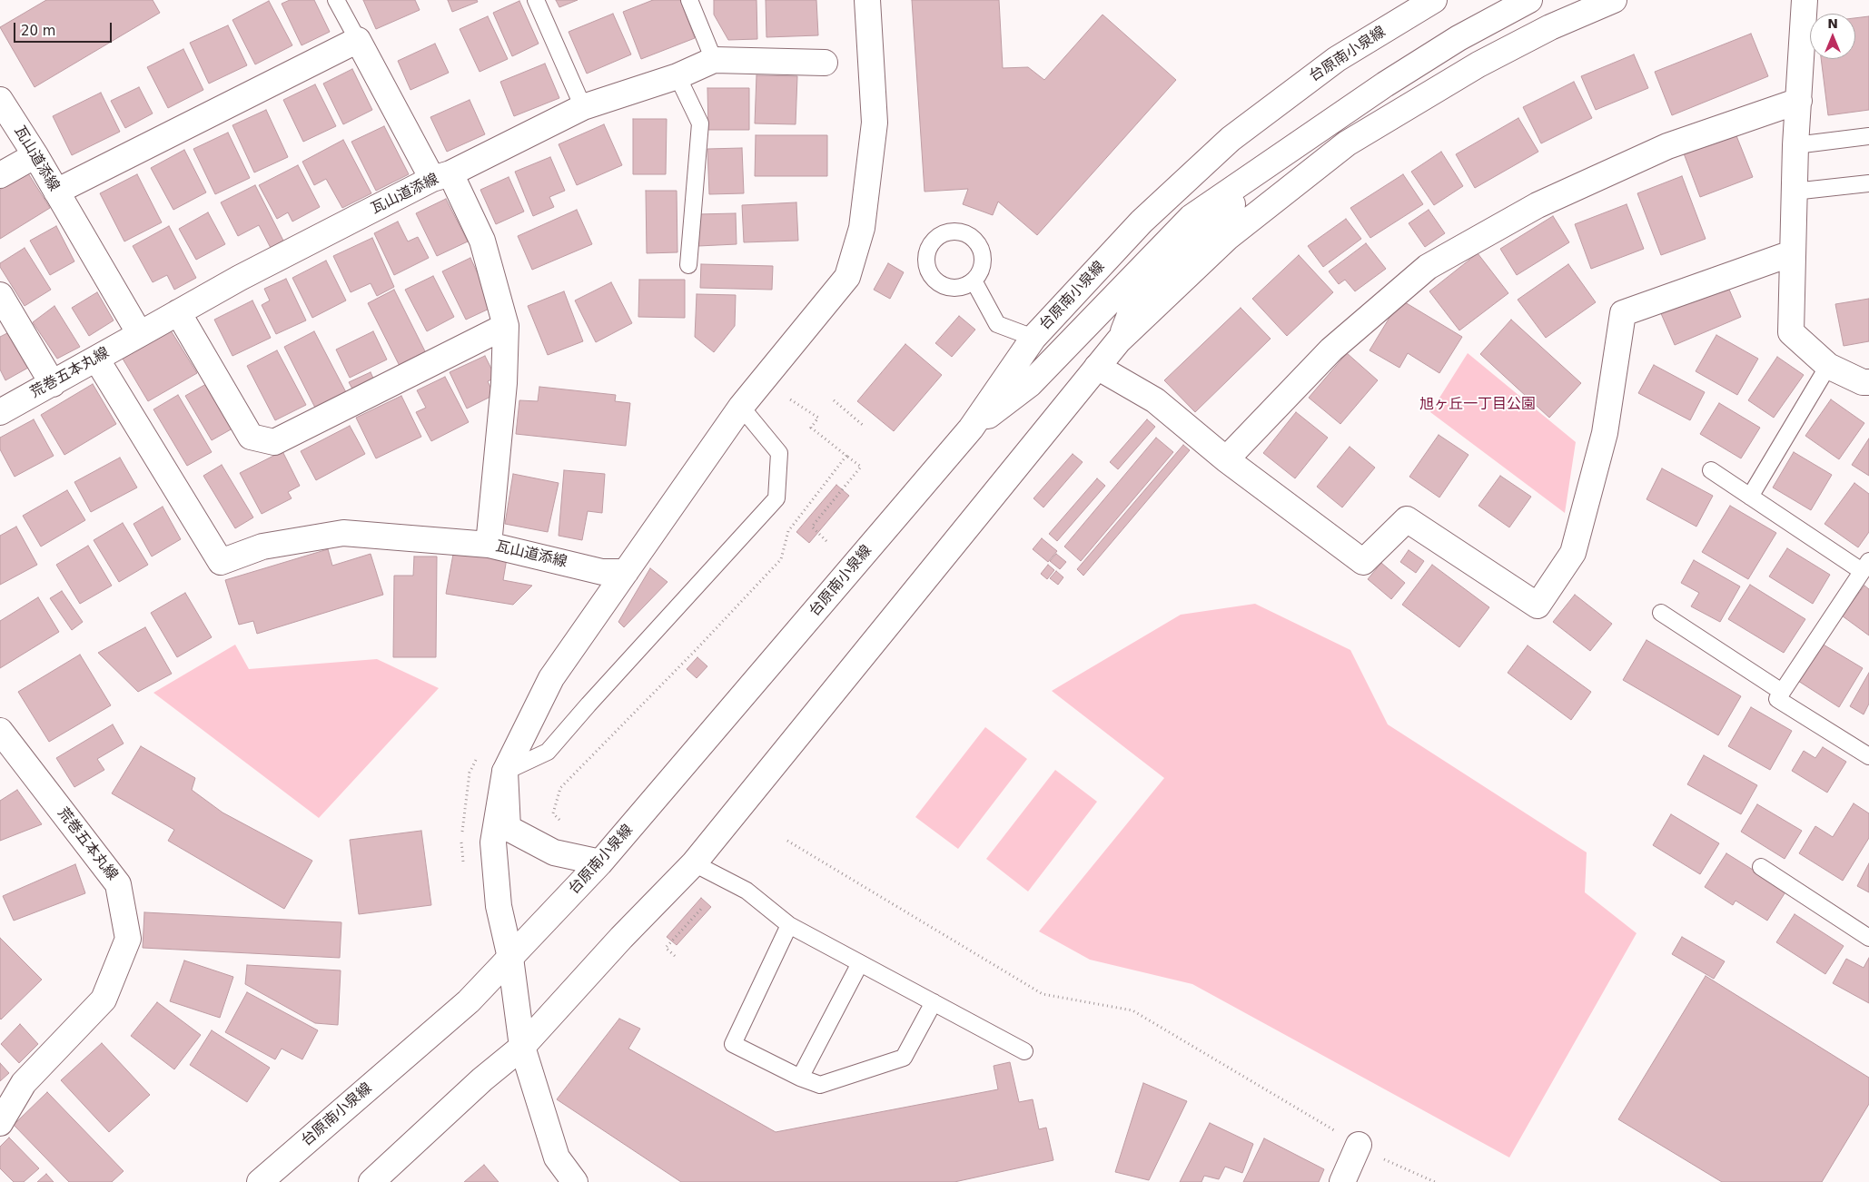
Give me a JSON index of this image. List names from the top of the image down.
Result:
{
  "streets": {
    "street": ["台原南小泉線", "瓦山道添線", "荒巻五本丸線"]
  },
  "crossings": [
    ["瓦山道添線", "荒巻五本丸線"]
  ],
  "parks": ["旭ヶ丘一丁目公園"],
  "scale_bar": "20 m",
  "north": "top"
}
